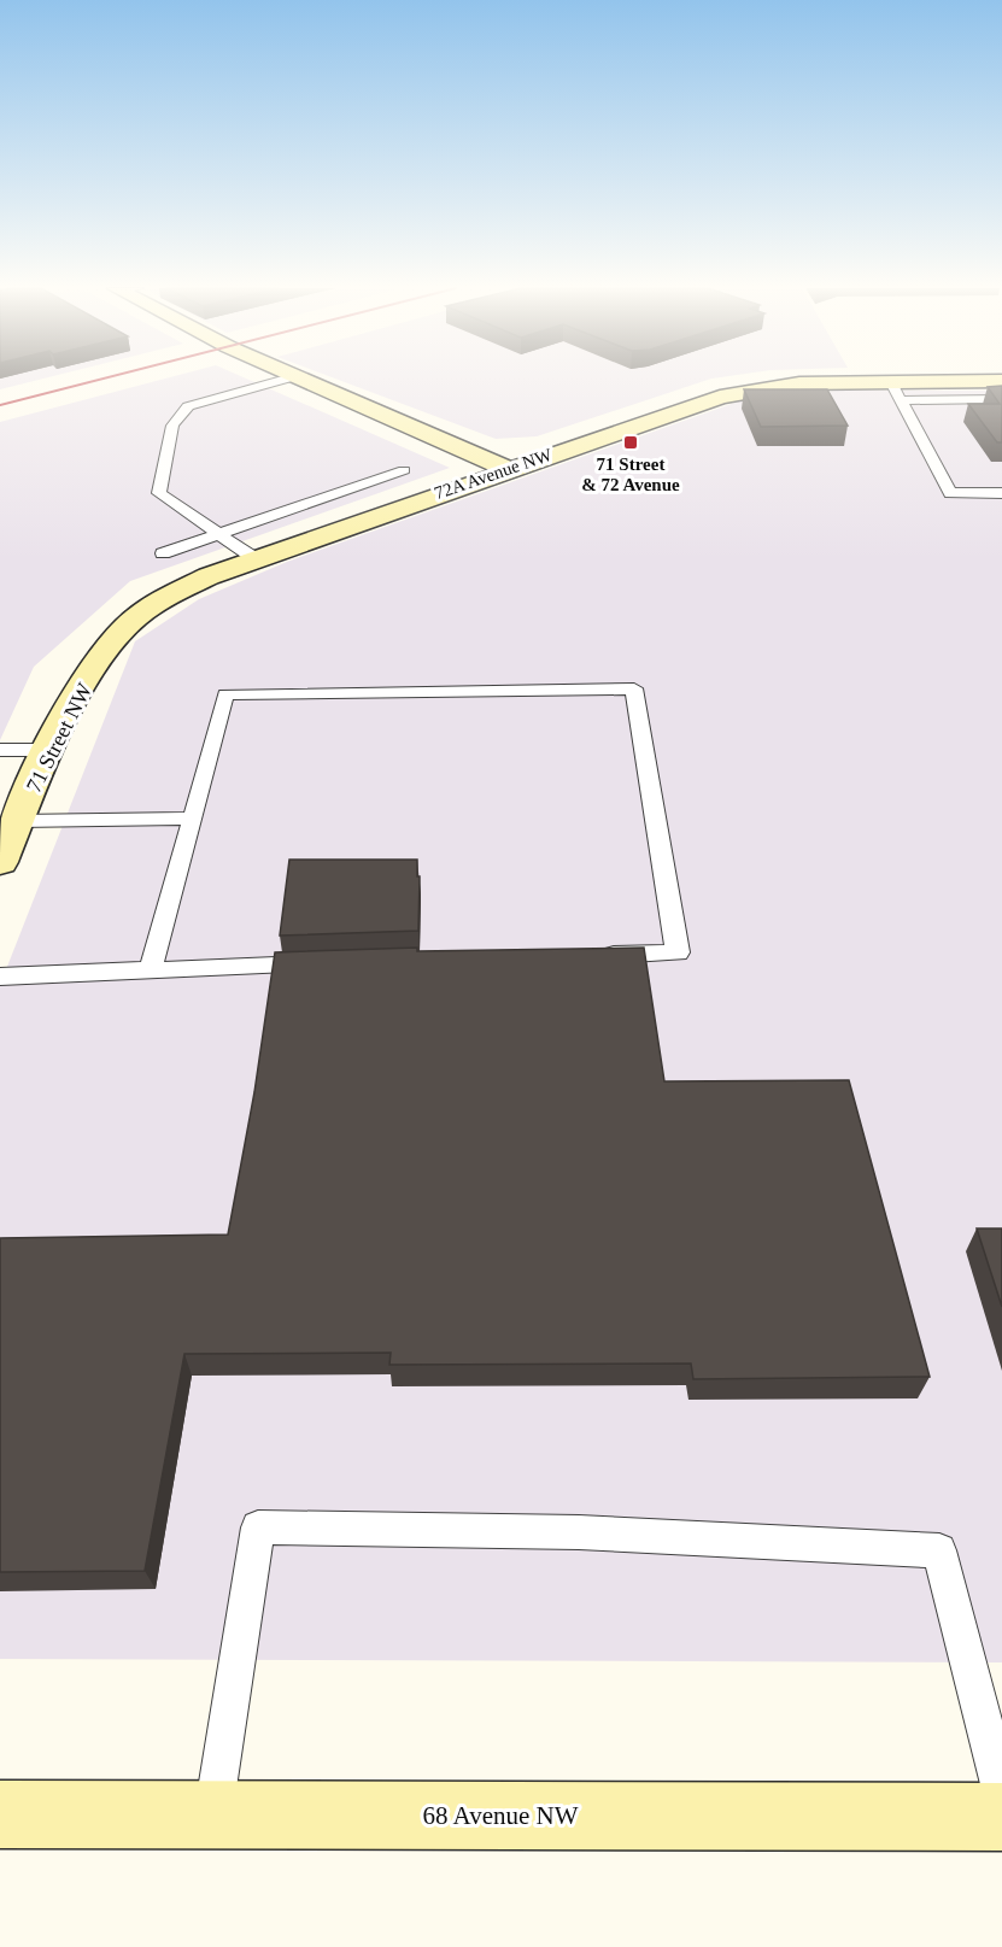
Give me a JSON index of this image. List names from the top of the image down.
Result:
{
  "streets": {
    "street": ["72A Avenue NW", "71 Street NW", "68 Avenue NW"]
  },
  "crossings": [
    ["72A Avenue NW", "71 Street NW"]
  ],
  "places": {
    "transit": ["71 Street & 72 Avenue"]
  }
}
